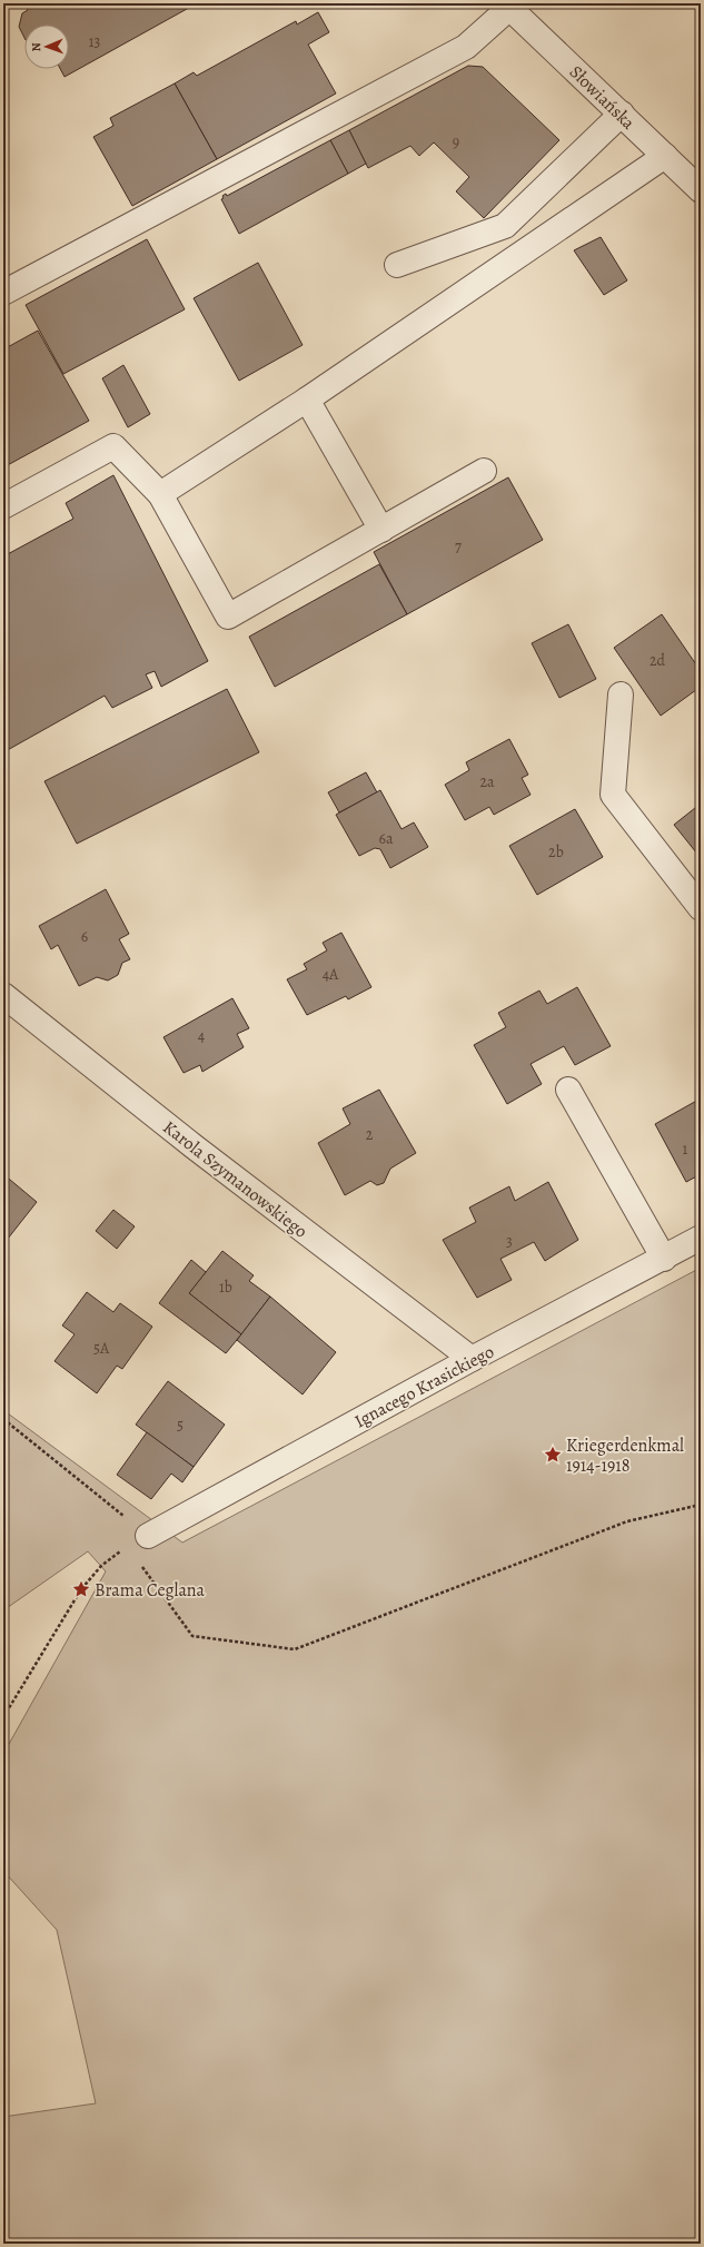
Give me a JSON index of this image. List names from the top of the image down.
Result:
{
  "streets": {
    "street": ["Słowiańska", "Karola Szymanowskiego", "Ignacego Krasickiego"]
  },
  "crossings": [
    ["Karola Szymanowskiego", "Ignacego Krasickiego"]
  ],
  "places": {
    "place": ["Kriegerdenkmal 1914-1918", "Brama Ceglana"]
  },
  "house_numbers": [
    "13",
    "9",
    "7",
    "2d",
    "2a",
    "6a",
    "2b",
    "6",
    "4A",
    "4",
    "2",
    "1",
    "3",
    "1b",
    "5A",
    "5"
  ],
  "north": "left"
}
